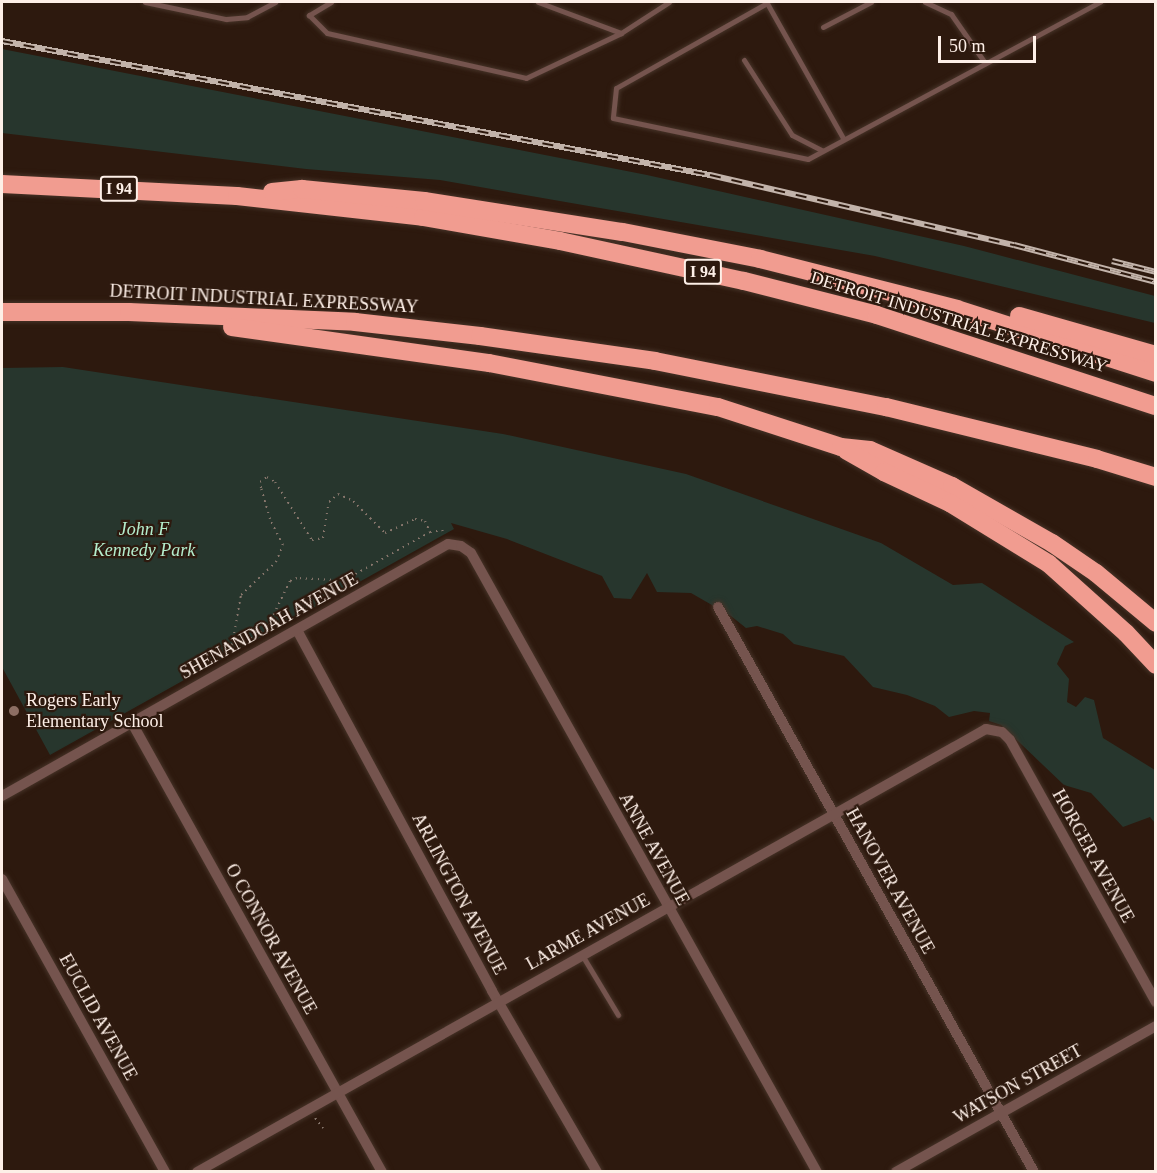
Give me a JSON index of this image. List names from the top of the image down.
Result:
{
  "streets": {
    "highway": ["I 94", "DETROIT INDUSTRIAL EXPRESSWAY"],
    "street": [
      "SHENANDOAH AVENUE",
      "ANNE AVENUE",
      "HORGER AVENUE",
      "HANOVER AVENUE",
      "ARLINGTON AVENUE",
      "LARME AVENUE",
      "O CONNOR AVENUE",
      "EUCLID AVENUE",
      "WATSON STREET"
    ]
  },
  "crossings": [
    ["SHENANDOAH AVENUE", "ANNE AVENUE"],
    ["SHENANDOAH AVENUE", "ARLINGTON AVENUE"],
    ["SHENANDOAH AVENUE", "O CONNOR AVENUE"],
    ["ANNE AVENUE", "LARME AVENUE"],
    ["HORGER AVENUE", "LARME AVENUE"],
    ["HANOVER AVENUE", "LARME AVENUE"],
    ["HANOVER AVENUE", "WATSON STREET"],
    ["ARLINGTON AVENUE", "LARME AVENUE"],
    ["LARME AVENUE", "O CONNOR AVENUE"]
  ],
  "parks": ["John F Kennedy Park"],
  "places": ["Rogers Early Elementary School"],
  "scale_bar": "50 m"
}
